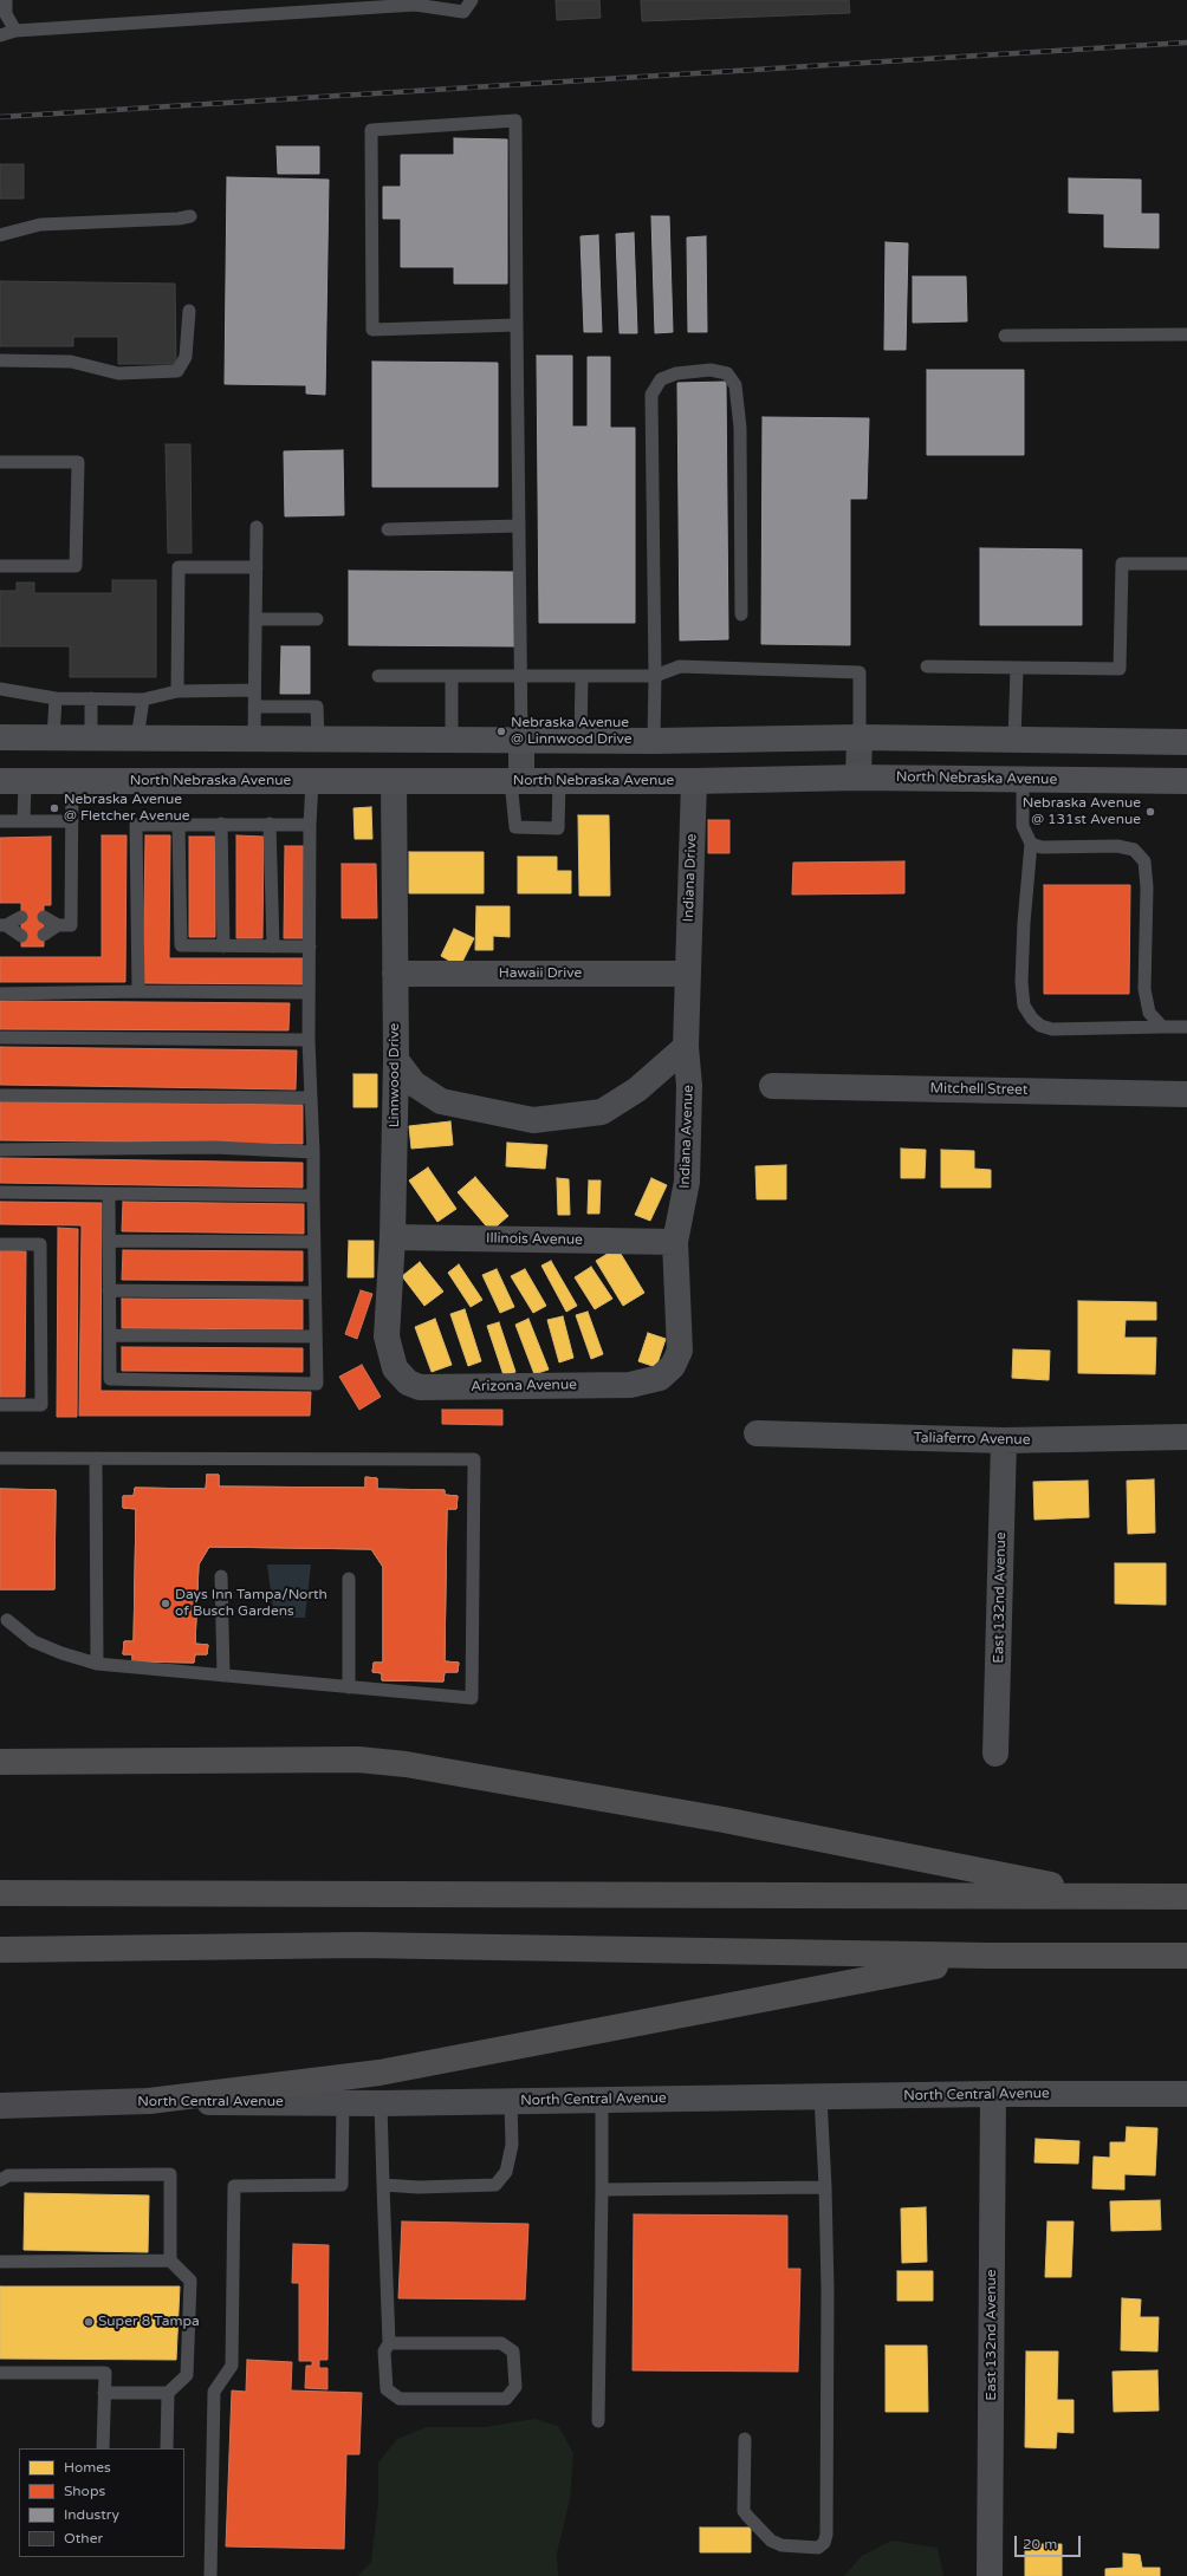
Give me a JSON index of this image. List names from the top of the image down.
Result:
{
  "streets": {
    "main road": ["North Nebraska Avenue", "North Central Avenue"],
    "street": [
      "Indiana Drive",
      "Hawaii Drive",
      "Linnwood Drive",
      "Mitchell Street",
      "Indiana Avenue",
      "Illinois Avenue",
      "Arizona Avenue",
      "Taliaferro Avenue",
      "East 132nd Avenue"
    ]
  },
  "crossings": [
    ["North Nebraska Avenue", "Indiana Drive"],
    ["North Nebraska Avenue", "Linnwood Drive"],
    ["Indiana Drive", "Hawaii Drive"],
    ["Indiana Drive", "Indiana Avenue"],
    ["Hawaii Drive", "Linnwood Drive"],
    ["Hawaii Drive", "Indiana Avenue"],
    ["Linnwood Drive", "Illinois Avenue"],
    ["Linnwood Drive", "Arizona Avenue"],
    ["Indiana Avenue", "Illinois Avenue"],
    ["Indiana Avenue", "Arizona Avenue"],
    ["Taliaferro Avenue", "East 132nd Avenue"],
    ["East 132nd Avenue", "North Central Avenue"]
  ],
  "places": [
    "Nebraska Avenue @ Linnwood Drive",
    "Nebraska Avenue @ Fletcher Avenue",
    "Nebraska Avenue @ 131st Avenue",
    "Days Inn Tampa/North of Busch Gardens",
    "Super 8 Tampa"
  ],
  "legend": [
    "Homes",
    "Shops",
    "Industry",
    "Other"
  ],
  "scale_bar": "20 m"
}
